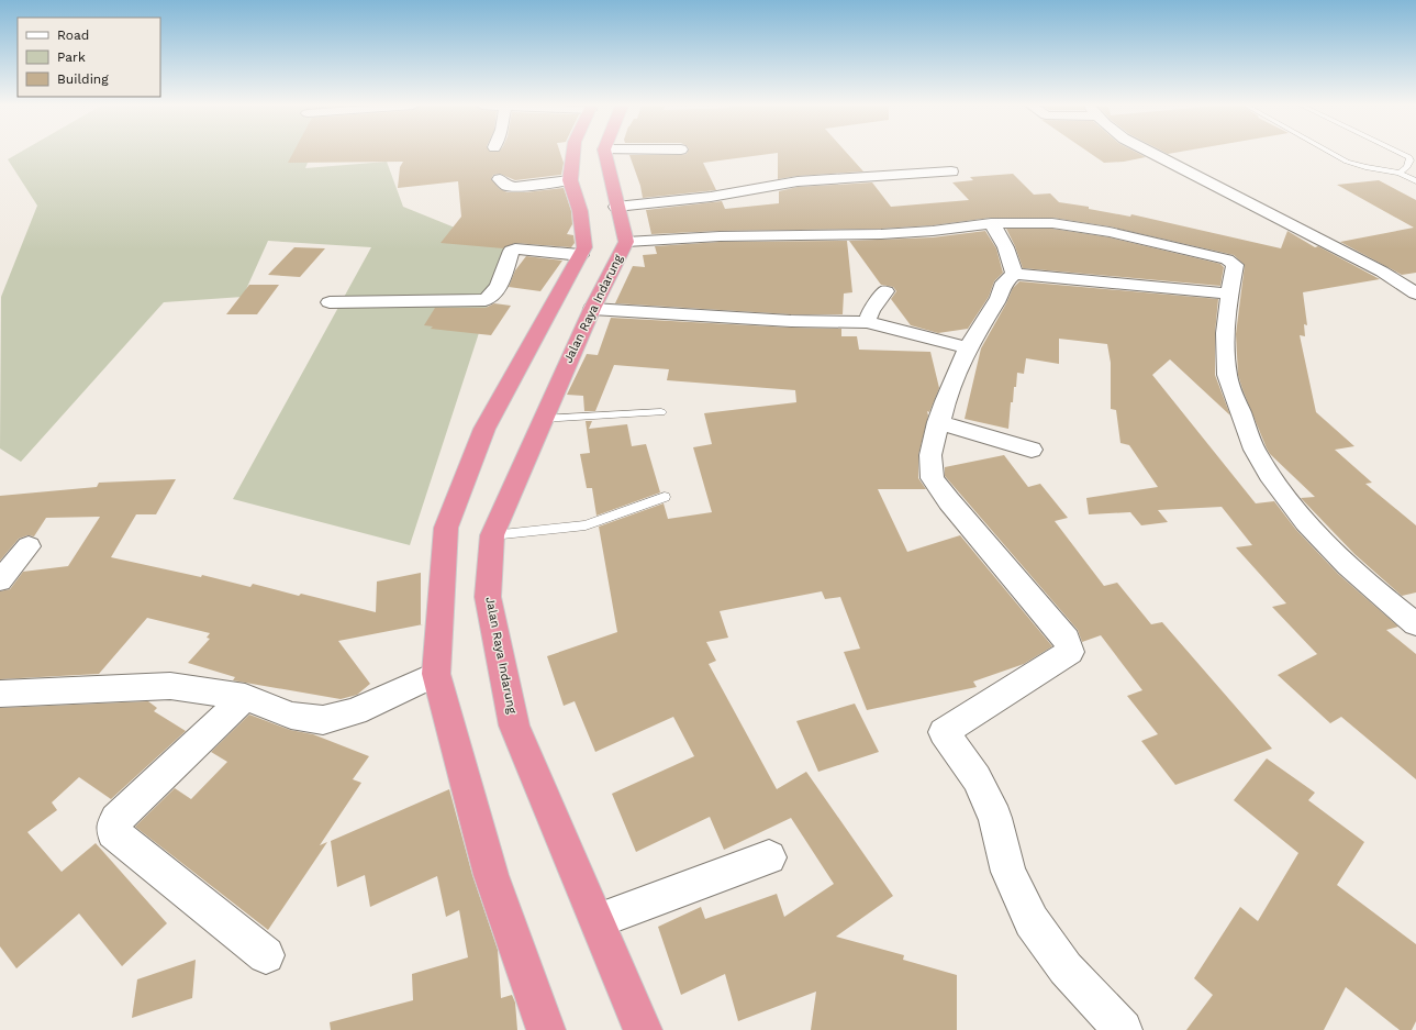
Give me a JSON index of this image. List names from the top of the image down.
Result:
{
  "streets": {
    "highway": ["Jalan Raya Indarung"]
  },
  "legend": ["Road", "Park", "Building"]
}
